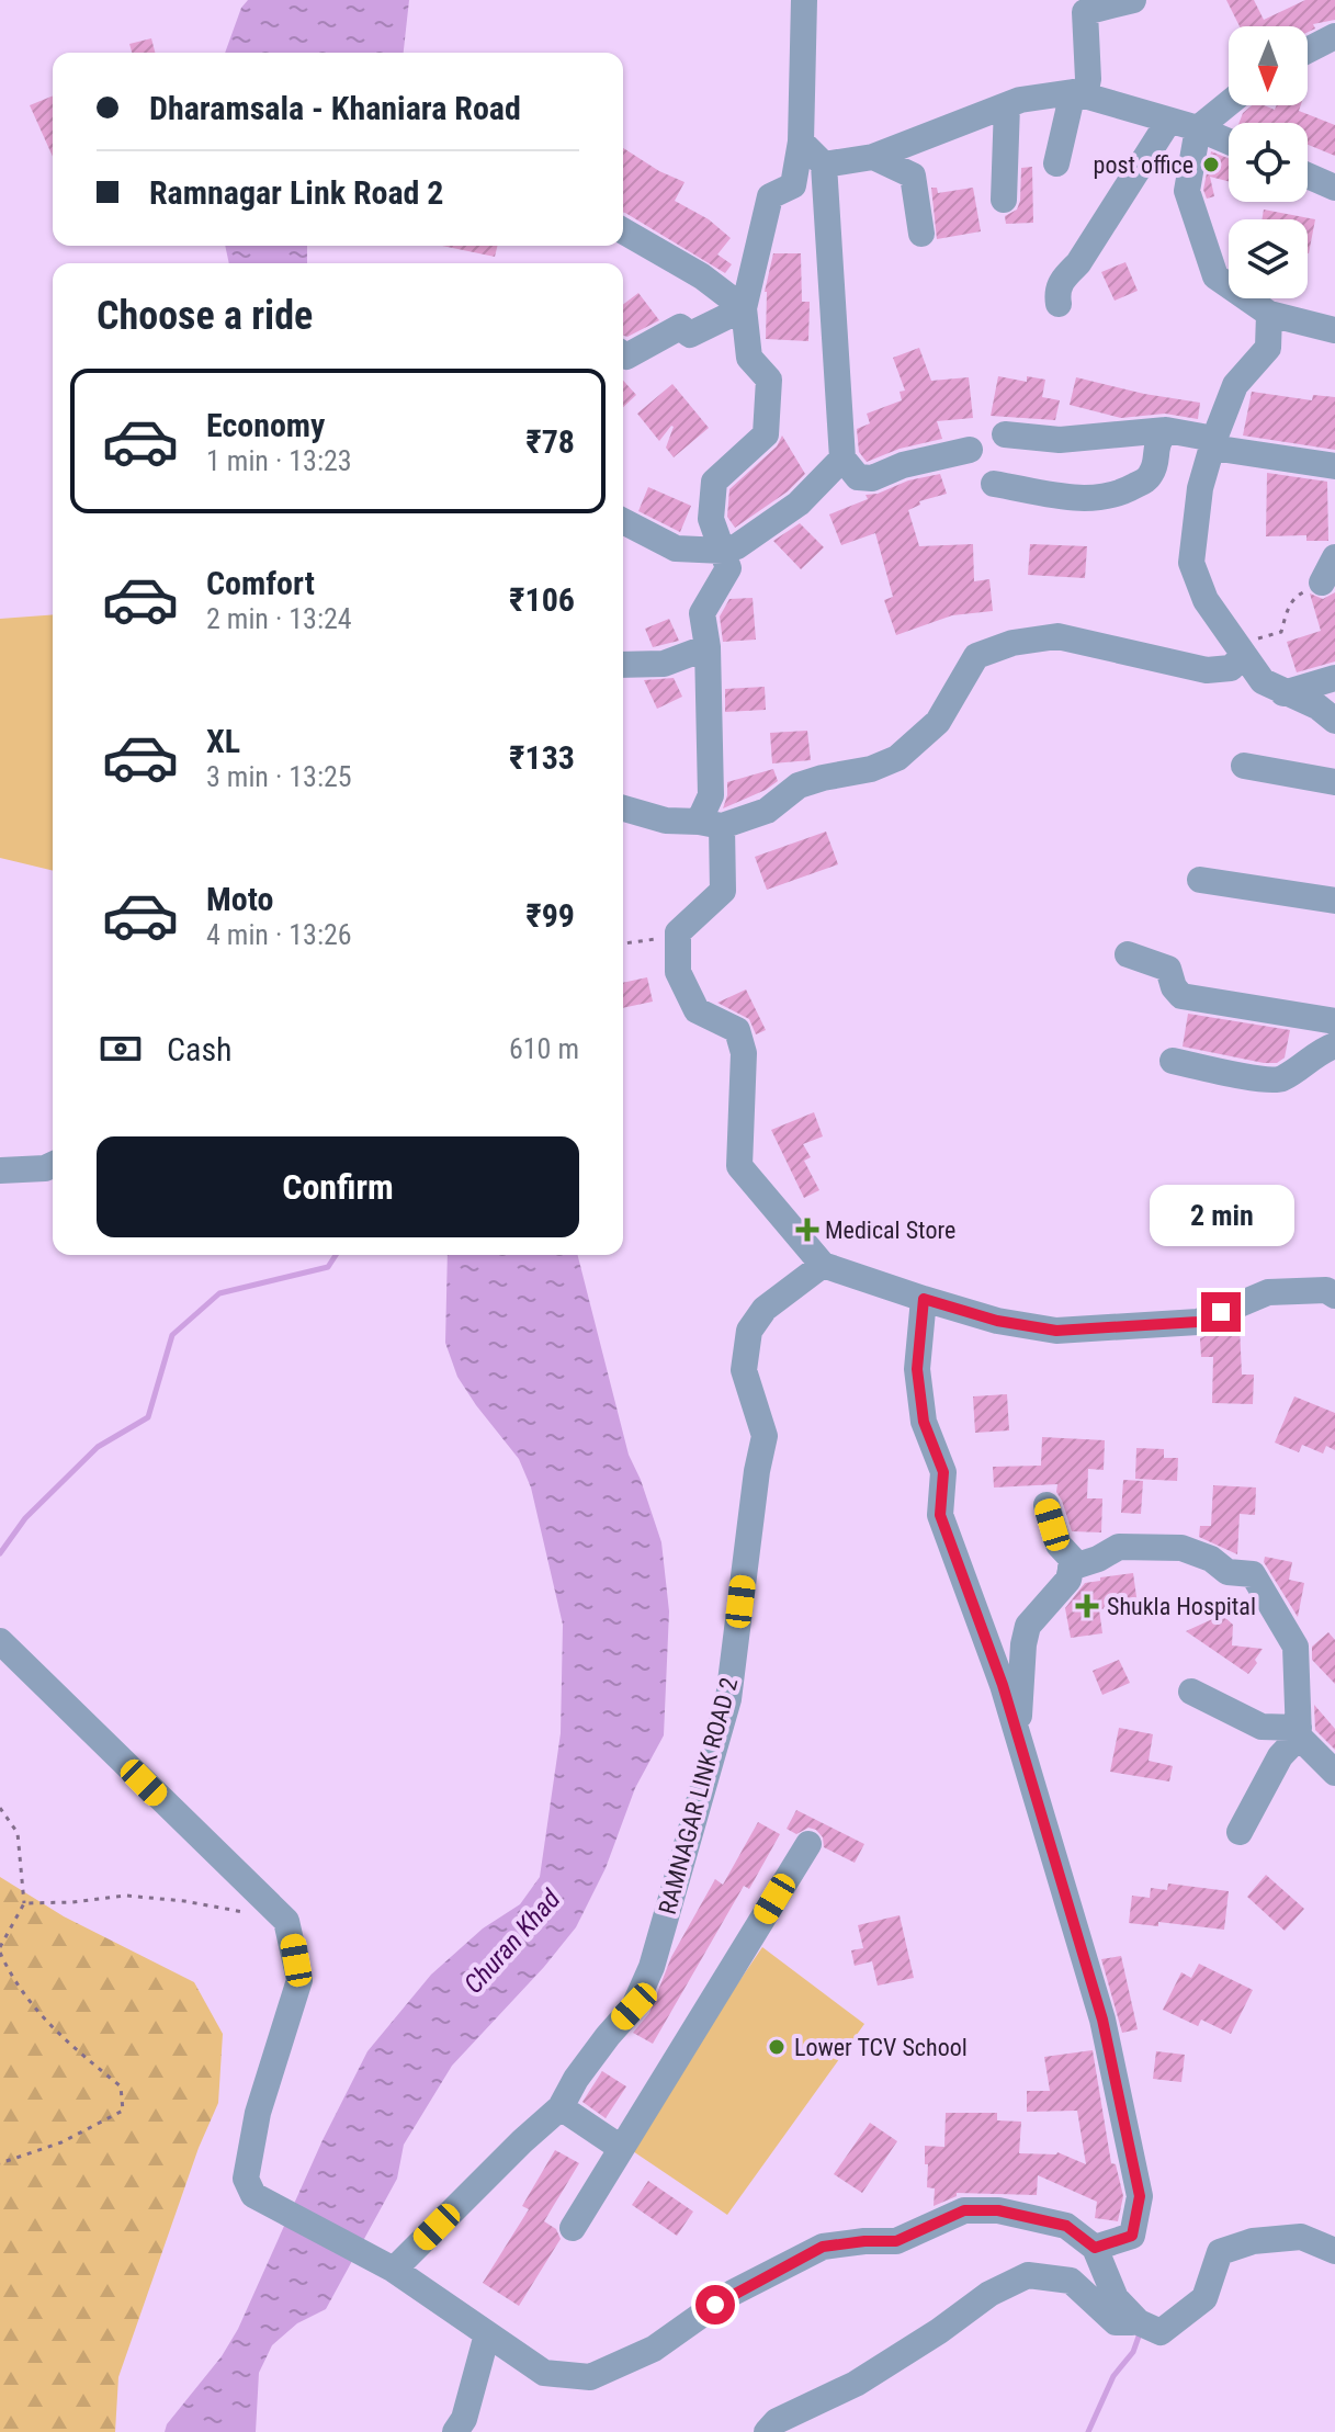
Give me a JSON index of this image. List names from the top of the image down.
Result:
{
  "streets": {
    "street": ["RAMNAGAR LINK ROAD 2"]
  },
  "water": ["Churan Khad"],
  "places": {
    "other": ["post office", "Lower TCV School"],
    "health": ["Medical Store", "Shukla Hospital"]
  },
  "north": "bottom",
  "page": {
    "banner": ["Dharamsala - Khaniara Road", "Ramnagar Link Road 2"],
    "heading": "Choose a ride",
    "list": [
      {
        "name": "Economy",
        "note": "1 min · 13:23",
        "value": "₹78"
      },
      {
        "name": "Comfort",
        "note": "2 min · 13:24",
        "value": "₹106"
      },
      {
        "name": "XL",
        "note": "3 min · 13:25",
        "value": "₹133"
      },
      {
        "name": "Moto",
        "note": "4 min · 13:26",
        "value": "₹99"
      }
    ],
    "pay": ["Cash", "610 m"],
    "buttons": "Confirm",
    "bubble": "2 min"
  }
}
